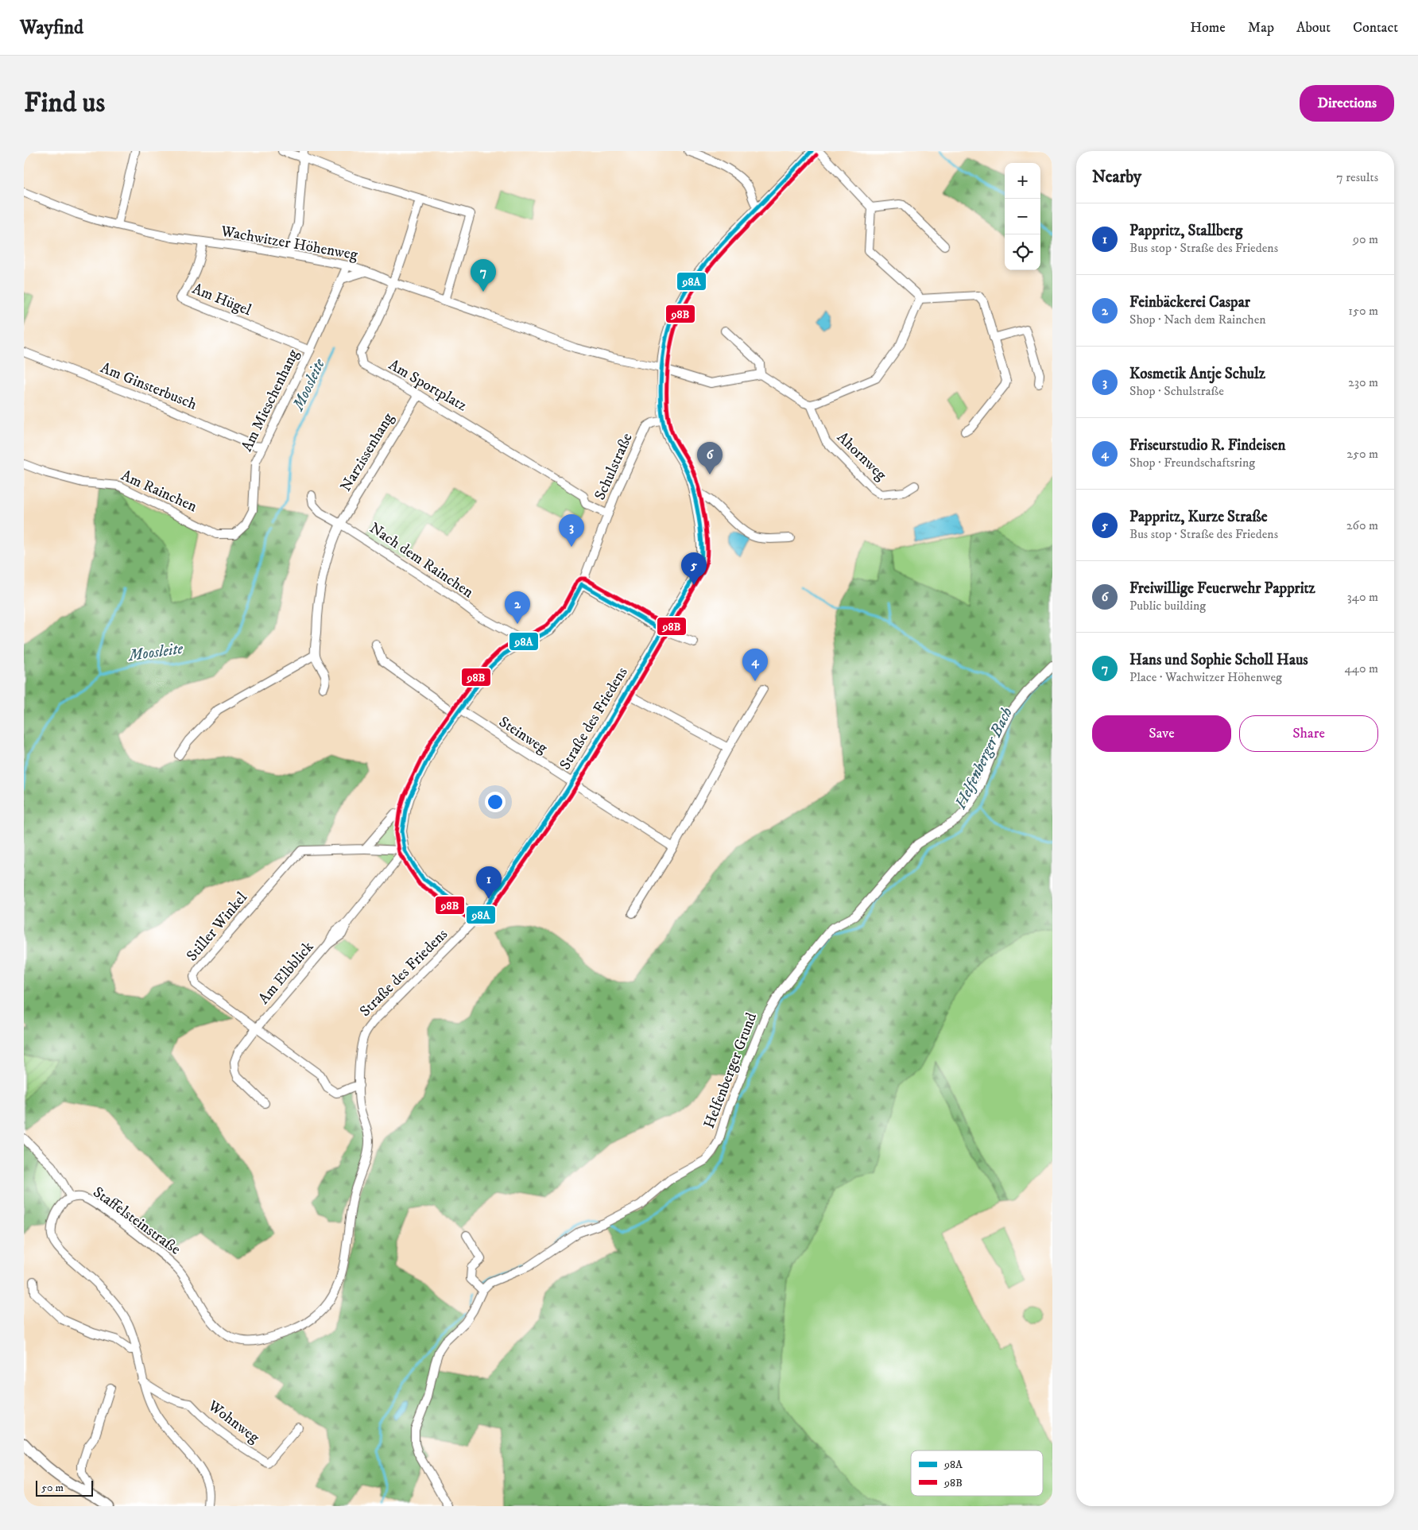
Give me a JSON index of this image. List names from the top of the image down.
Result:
{
  "streets": {
    "street": [
      "Wachwitzer Höhenweg",
      "Am Hügel",
      "Am Sportplatz",
      "Am Ginsterbusch",
      "Am Mieschenhang",
      "Narzissenhang",
      "Ahornweg",
      "Schulstraße",
      "Am Rainchen",
      "Nach dem Rainchen",
      "Straße des Friedens",
      "Steinweg",
      "Stiller Winkel",
      "Am Elbblick",
      "Helfenberger Grund",
      "Staffelsteinstraße",
      "Wohnweg"
    ]
  },
  "crossings": [
    ["Wachwitzer Höhenweg", "Am Hügel"],
    ["Wachwitzer Höhenweg", "Am Sportplatz"],
    ["Wachwitzer Höhenweg", "Am Mieschenhang"],
    ["Wachwitzer Höhenweg", "Straße des Friedens"],
    ["Am Hügel", "Am Mieschenhang"],
    ["Am Sportplatz", "Narzissenhang"],
    ["Am Sportplatz", "Schulstraße"],
    ["Am Ginsterbusch", "Am Mieschenhang"],
    ["Am Mieschenhang", "Am Rainchen"],
    ["Narzissenhang", "Nach dem Rainchen"],
    ["Schulstraße", "Nach dem Rainchen"],
    ["Schulstraße", "Straße des Friedens"],
    ["Schulstraße", "Steinweg"],
    ["Schulstraße", "Am Elbblick"],
    ["Straße des Friedens", "Steinweg"],
    ["Straße des Friedens", "Staffelsteinstraße"],
    ["Stiller Winkel", "Am Elbblick"],
    ["Staffelsteinstraße", "Wohnweg"]
  ],
  "water": ["Moosleite", "Helfenberger Bach"],
  "lines": ["transit line 98A", "transit line 98B"],
  "legend": ["98A", "98B"],
  "scale_bar": "50 m",
  "page": {
    "header": "Wayfind",
    "nav": [
      "Home",
      "Map",
      "About",
      "Contact"
    ],
    "buttons": [
      "Directions",
      ["Save", "Share"]
    ],
    "title": "Find us",
    "heading": ["Nearby", "7 results"],
    "map_buttons": ["+", "−"],
    "list": [
      {
        "mark": "1",
        "name": "Pappritz, Stallberg",
        "note": "Bus stop · Straße des Friedens",
        "value": "90 m"
      },
      {
        "mark": "2",
        "name": "Feinbäckerei Caspar",
        "note": "Shop · Nach dem Rainchen",
        "value": "150 m"
      },
      {
        "mark": "3",
        "name": "Kosmetik Antje Schulz",
        "note": "Shop · Schulstraße",
        "value": "230 m"
      },
      {
        "mark": "4",
        "name": "Friseurstudio R. Findeisen",
        "note": "Shop · Freundschaftsring",
        "value": "250 m"
      },
      {
        "mark": "5",
        "name": "Pappritz, Kurze Straße",
        "note": "Bus stop · Straße des Friedens",
        "value": "260 m"
      },
      {
        "mark": "6",
        "name": "Freiwillige Feuerwehr Pappritz",
        "note": "Public building",
        "value": "340 m"
      },
      {
        "mark": "7",
        "name": "Hans und Sophie Scholl Haus",
        "note": "Place · Wachwitzer Höhenweg",
        "value": "440 m"
      }
    ],
    "pins": [
      "7",
      "6",
      "3",
      "5",
      "2",
      "4",
      "1"
    ],
    "scale": "50 m"
  }
}
